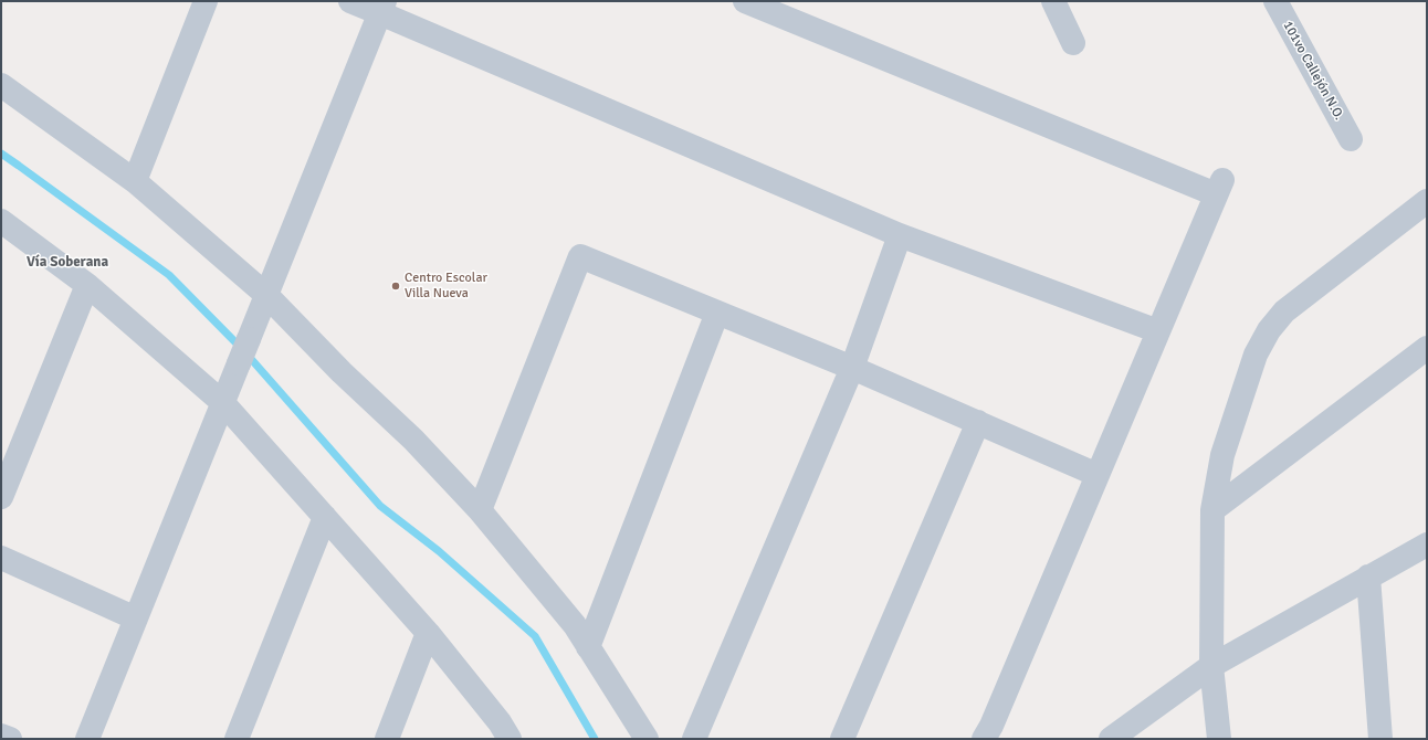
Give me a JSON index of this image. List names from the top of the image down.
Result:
{
  "streets": {
    "street": ["101vo Callejón N.O."]
  },
  "districts": ["Vía Soberana"],
  "places": ["Centro Escolar Villa Nueva"]
}
